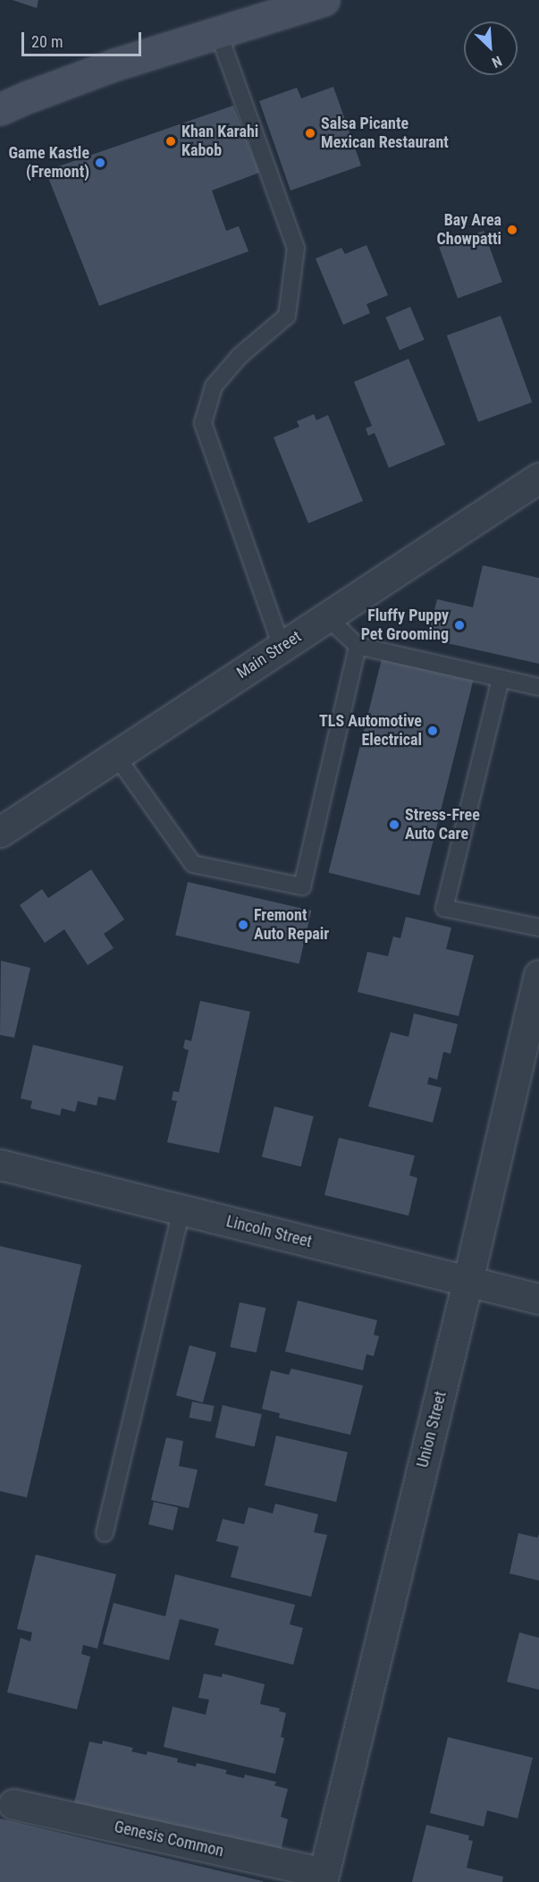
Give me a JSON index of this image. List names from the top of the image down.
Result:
{
  "streets": {
    "street": [
      "Main Street",
      "Lincoln Street",
      "Union Street",
      "Genesis Common"
    ]
  },
  "crossings": [
    ["Lincoln Street", "Union Street"],
    ["Union Street", "Genesis Common"]
  ],
  "places": [
    "Salsa Picante Mexican Restaurant",
    "Khan Karahi Kabob",
    "Game Kastle (Fremont)",
    "Bay Area Chowpatti",
    "Fluffy Puppy Pet Grooming",
    "TLS Automotive Electrical",
    "Stress-Free Auto Care",
    "Fremont Auto Repair"
  ],
  "scale_bar": "20 m",
  "north": "bottom right"
}
